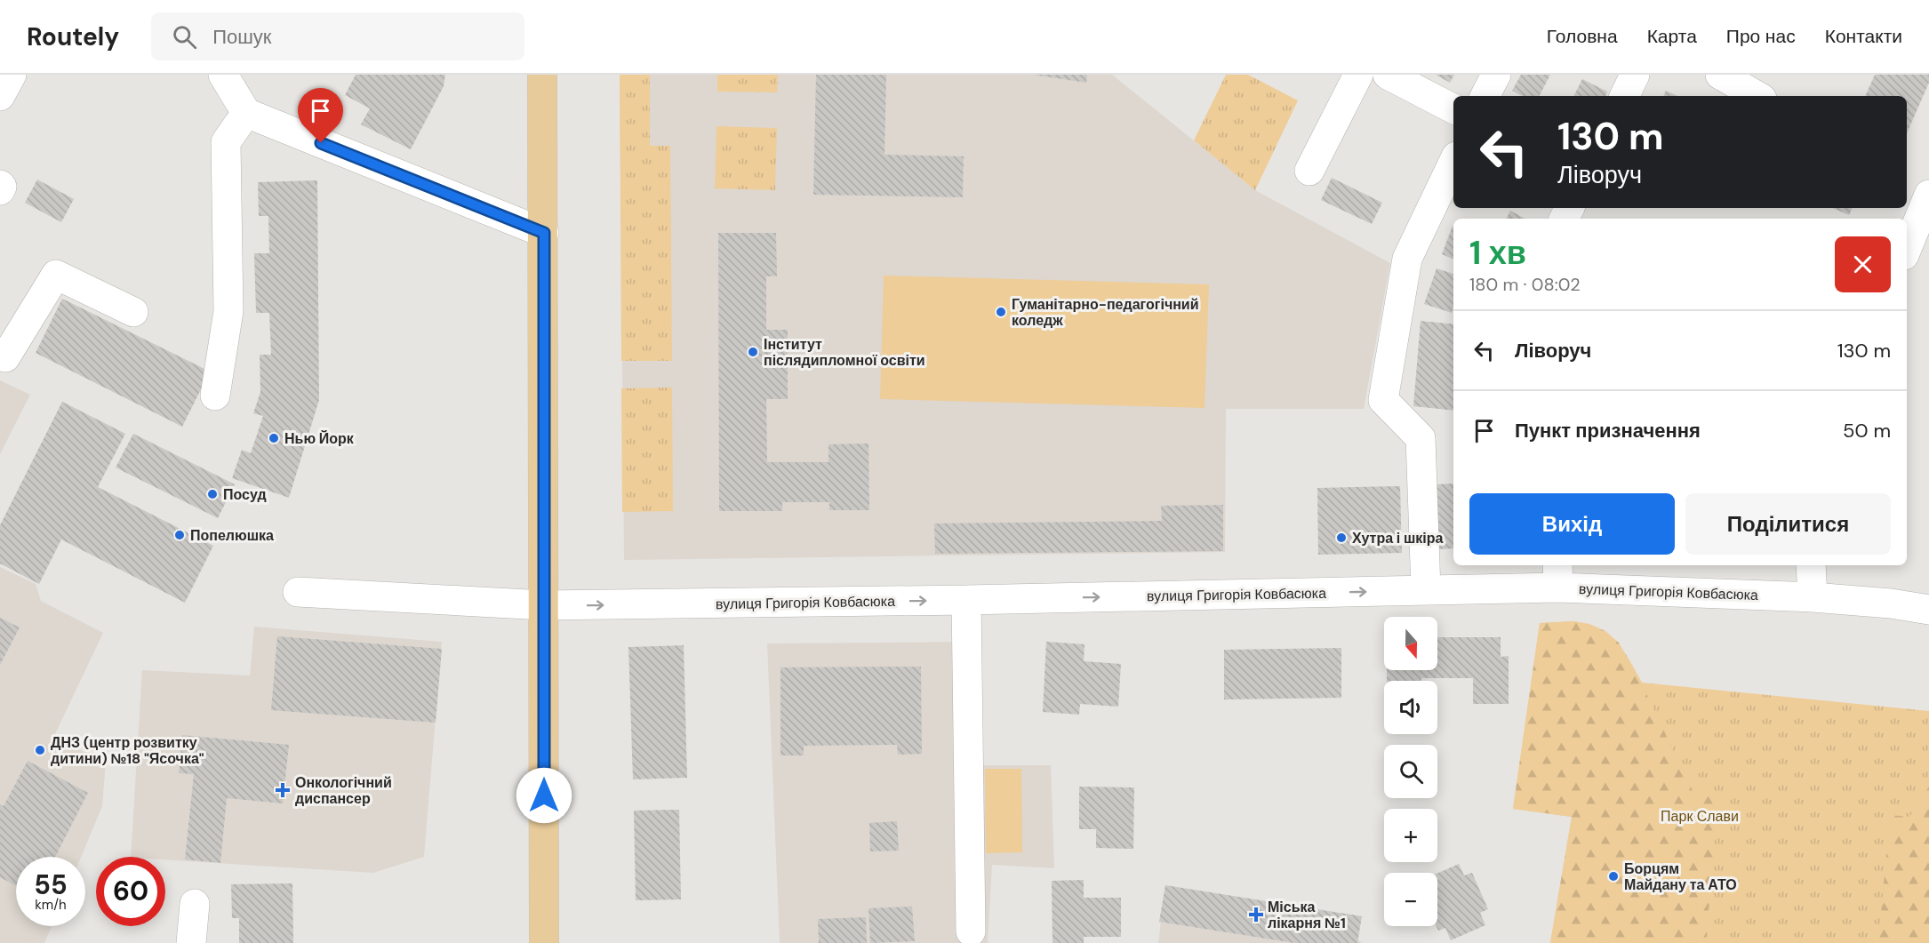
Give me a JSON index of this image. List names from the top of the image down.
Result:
{
  "streets": {
    "street": ["вулиця Григорія Ковбасюка"]
  },
  "one_way": ["вулиця Григорія Ковбасюка"],
  "parks": ["Парк Слави"],
  "places": {
    "other": [
      "Гуманітарно-педагогічний коледж",
      "Інститут післядипломної освіти",
      "Нью Йорк",
      "Посуд",
      "Попелюшка",
      "Хутра і шкіра",
      "ДНЗ (центр розвитку дитини) №18 \"Ясочка\"",
      "Борцям Майдану та АТО"
    ],
    "health": ["Онкологічний диспансер", "Міська лікарня №1"]
  },
  "north": "bottom",
  "page": {
    "header": "Routely",
    "search": "Пошук",
    "nav": [
      "Головна",
      "Карта",
      "Про нас",
      "Контакти"
    ],
    "turn": ["130 m", "Ліворуч"],
    "heading": ["1 хв", "180 m · 08:02"],
    "list": [
      {
        "name": "Ліворуч",
        "value": "130 m"
      },
      {
        "name": "Пункт призначення",
        "value": "50 m"
      }
    ],
    "buttons": ["Вихід", "Поділитися"],
    "map_buttons": ["+", "−"],
    "speed": "55 km/h",
    "limit": "60"
  }
}
